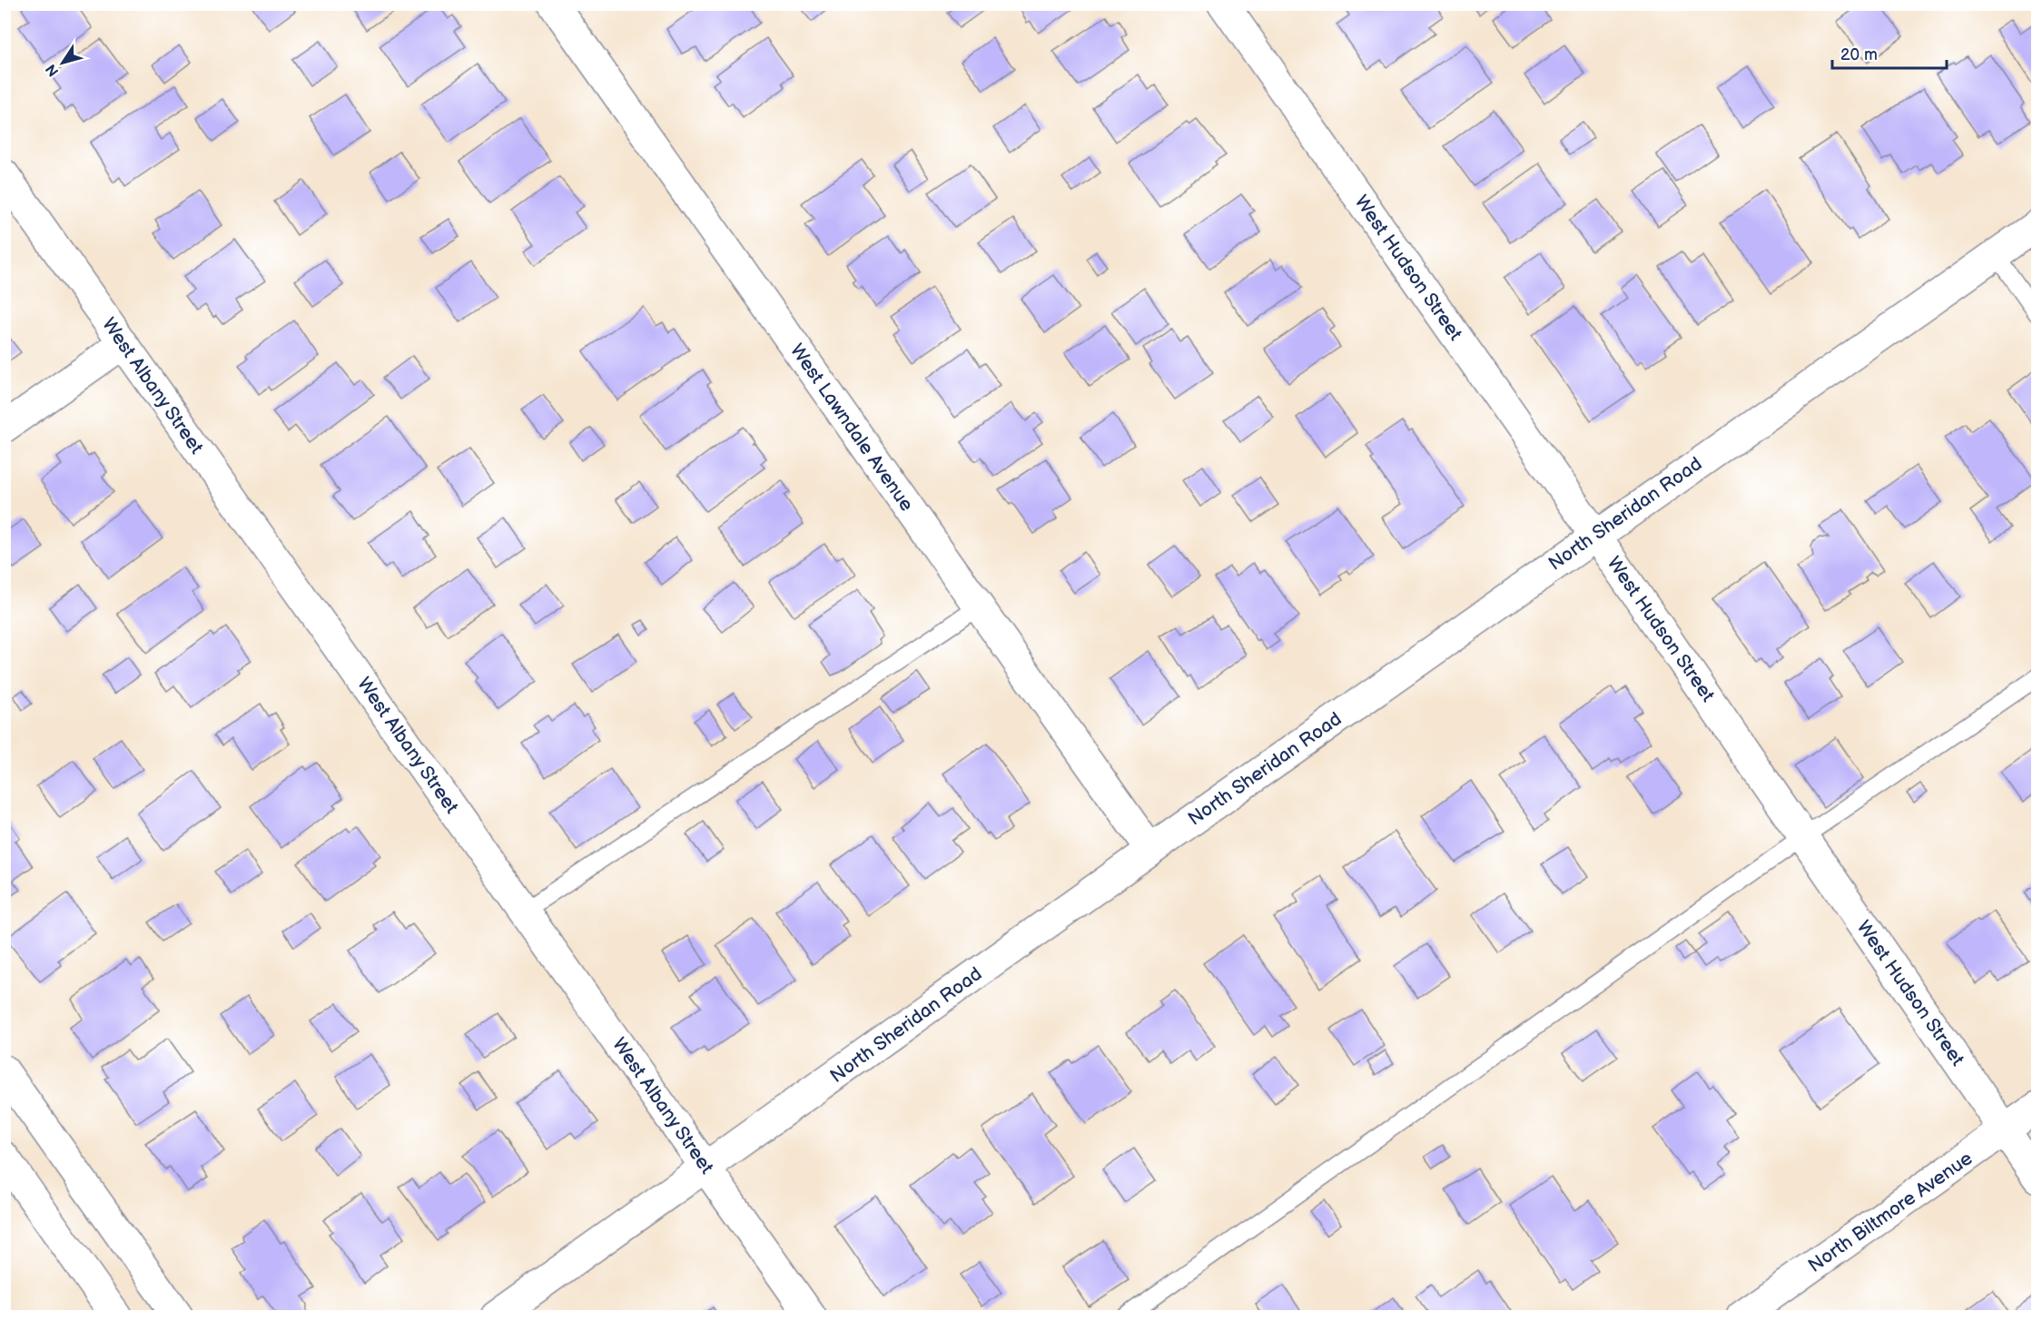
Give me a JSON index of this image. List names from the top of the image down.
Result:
{
  "streets": {
    "street": [
      "West Hudson Street",
      "West Albany Street",
      "West Lawndale Avenue",
      "North Sheridan Road",
      "North Biltmore Avenue"
    ]
  },
  "crossings": [
    ["West Hudson Street", "North Sheridan Road"],
    ["West Hudson Street", "North Biltmore Avenue"],
    ["West Albany Street", "North Sheridan Road"],
    ["West Lawndale Avenue", "North Sheridan Road"]
  ],
  "scale_bar": "20 m",
  "north": "bottom left"
}
